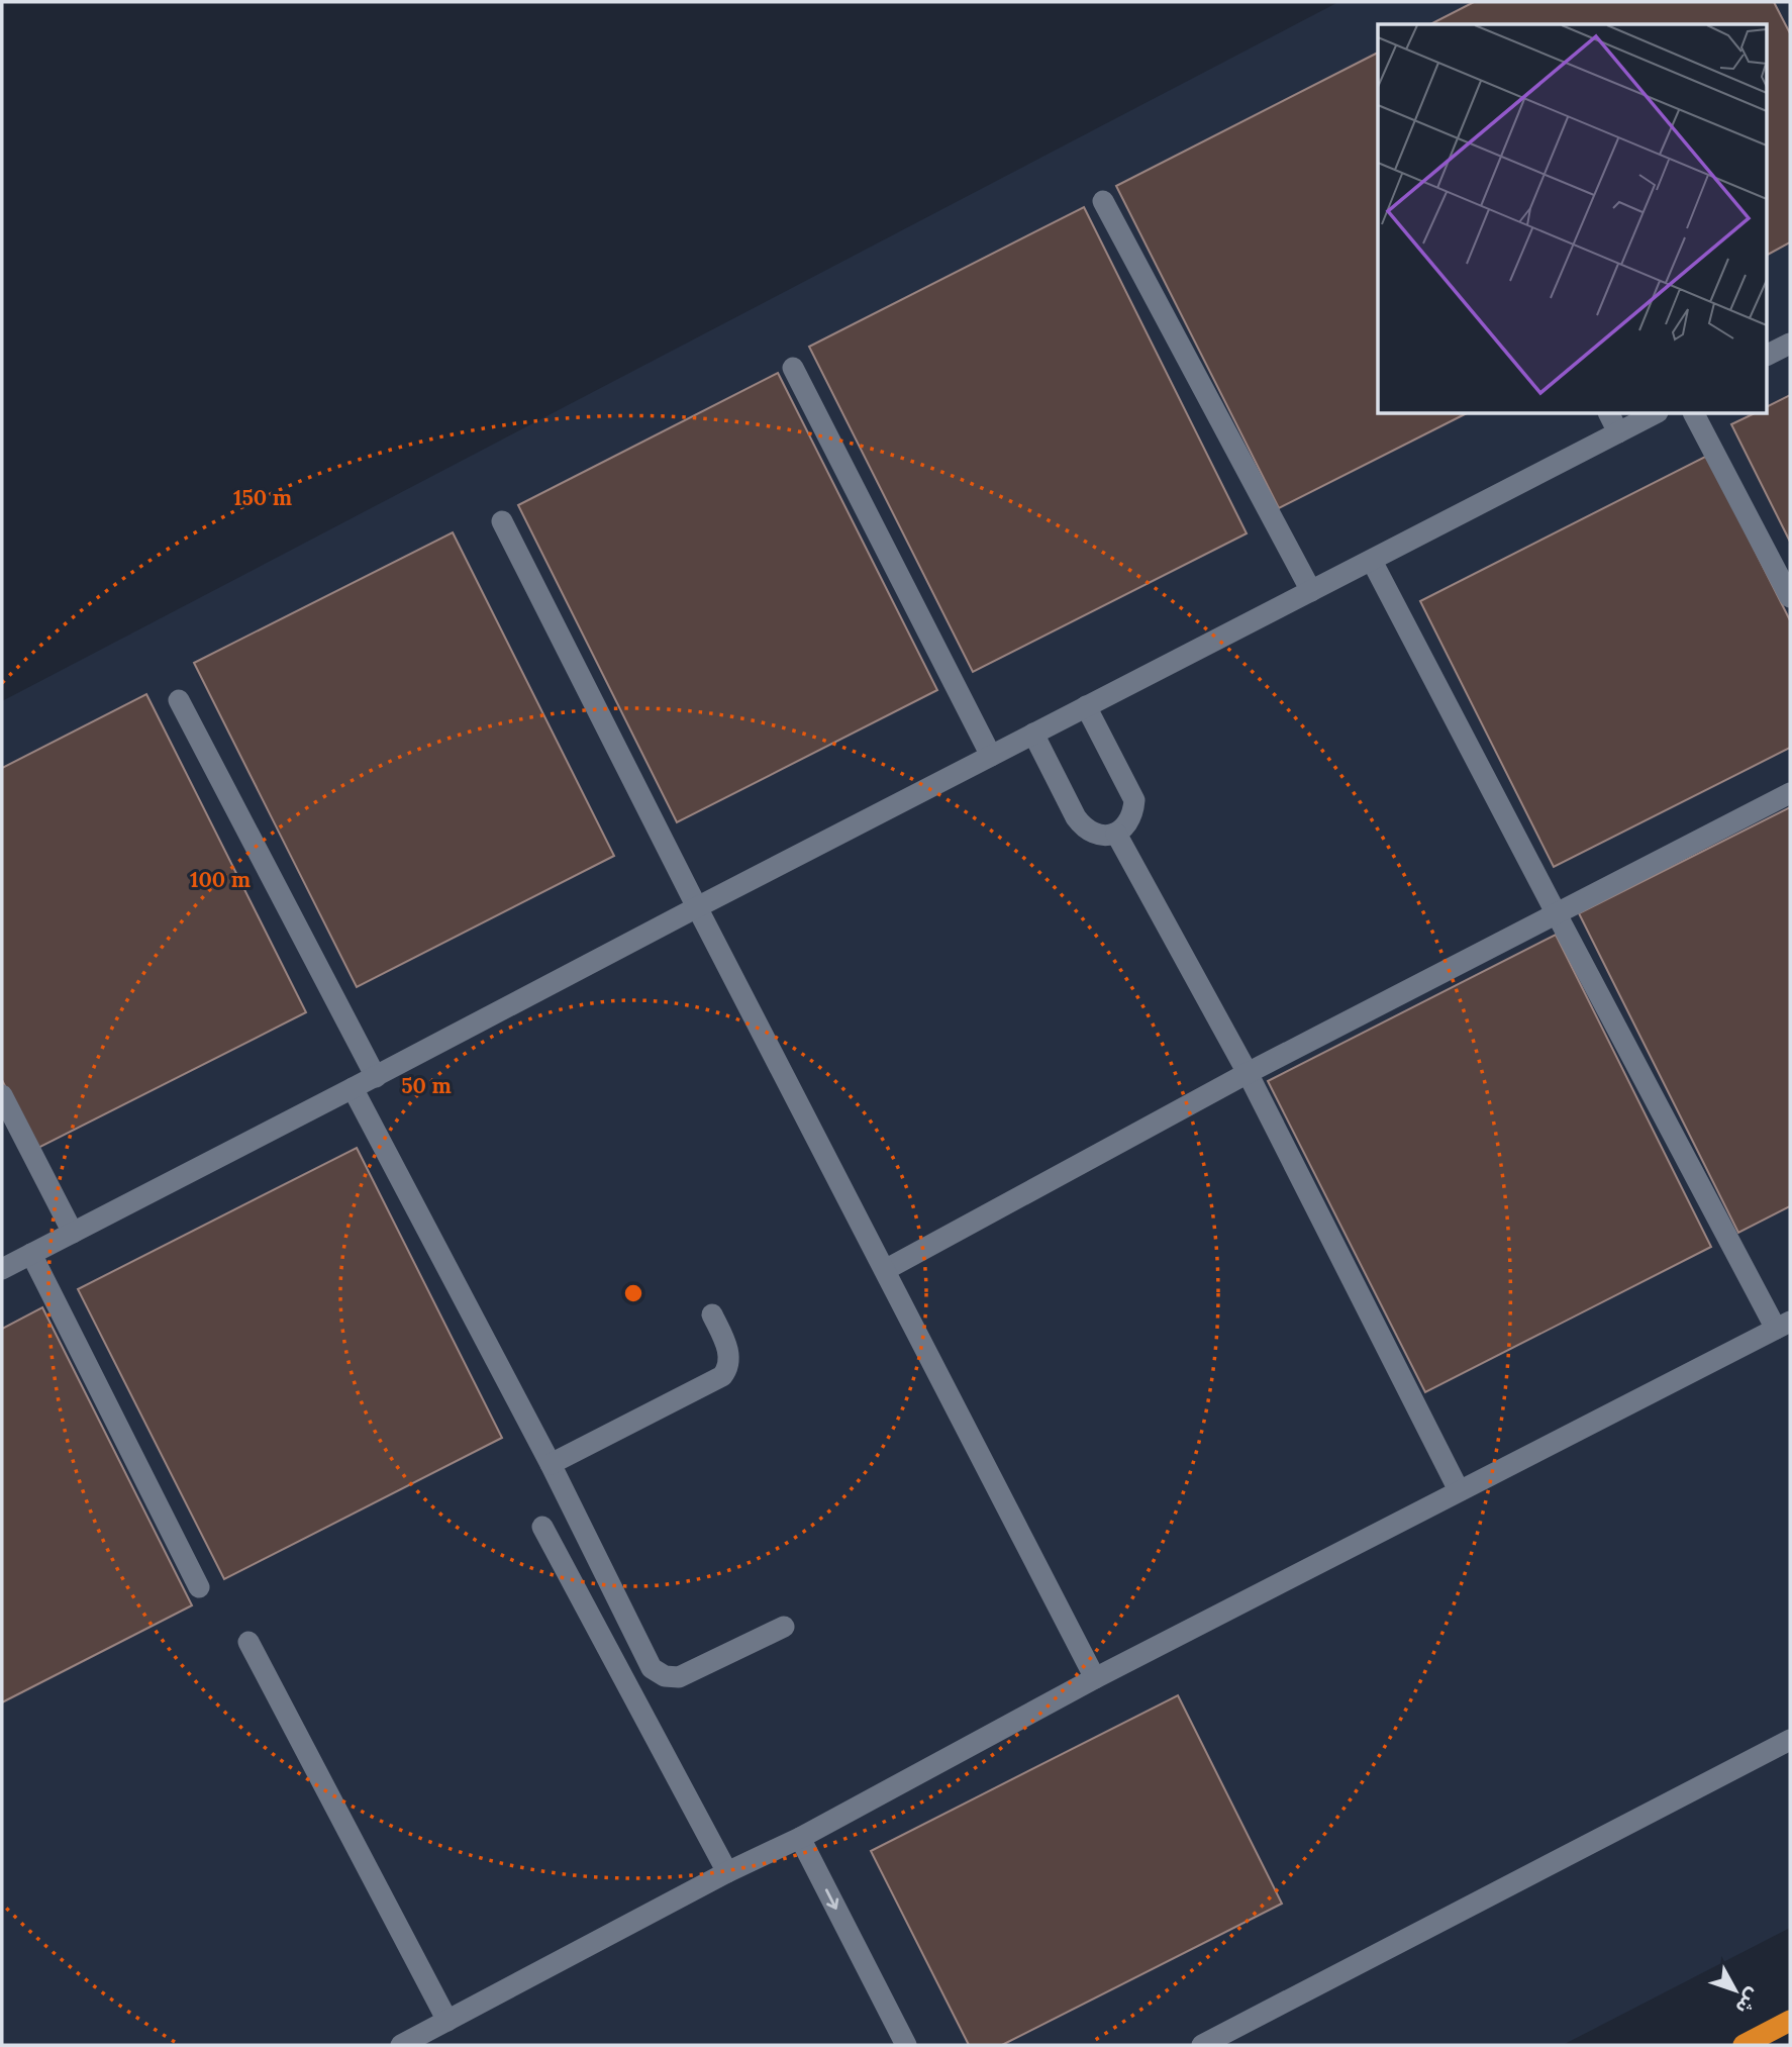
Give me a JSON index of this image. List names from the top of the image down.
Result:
{
  "north": "bottom right",
  "rings": ["150 m", "100 m", "50 m"]
}
